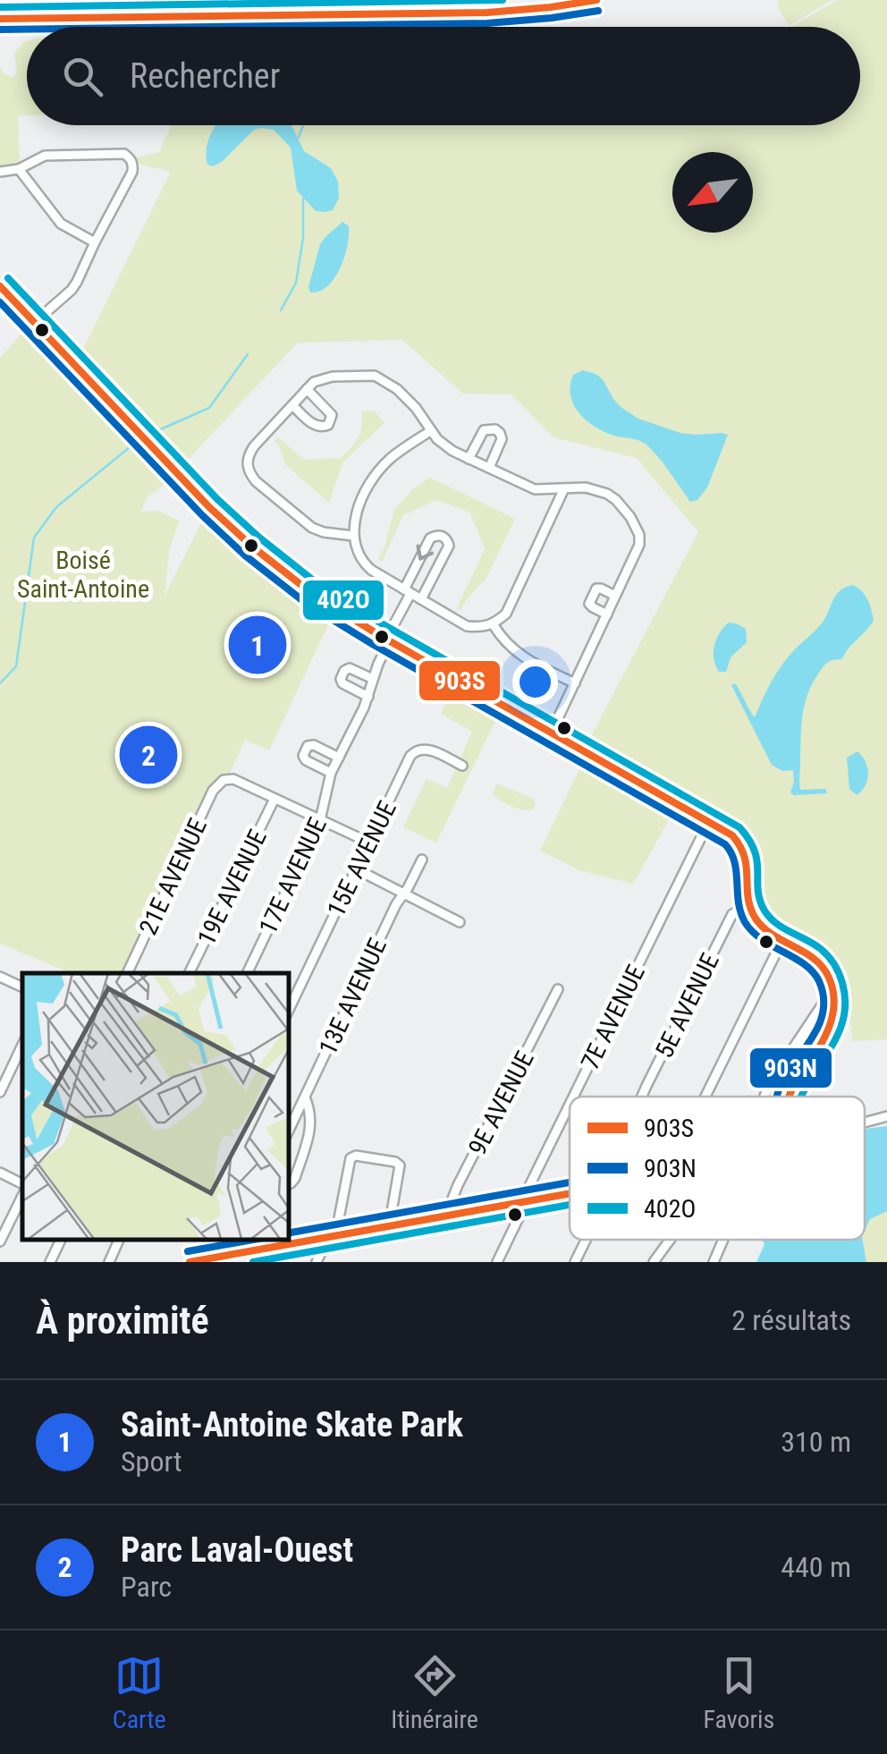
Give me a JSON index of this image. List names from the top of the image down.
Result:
{
  "streets": {
    "street": [
      "15E AVENUE",
      "17E AVENUE",
      "21E AVENUE",
      "19E AVENUE",
      "13E AVENUE",
      "5E AVENUE",
      "7E AVENUE",
      "9E AVENUE"
    ]
  },
  "crossings": [
    ["21E AVENUE", "19E AVENUE"]
  ],
  "parks": ["Boisé Saint-Antoine"],
  "lines": ["transit line 903S", "transit line 402O", "transit line 903N"],
  "legend": ["903S", "903N", "402O"],
  "north": "bottom left",
  "page": {
    "search": "Rechercher",
    "pins": ["1", "2"],
    "heading": ["À proximité", "2 résultats"],
    "list": [
      {
        "mark": "1",
        "name": "Saint-Antoine Skate Park",
        "note": "Sport",
        "value": "310 m"
      },
      {
        "mark": "2",
        "name": "Parc Laval-Ouest",
        "note": "Parc",
        "value": "440 m"
      }
    ],
    "nav": ["Carte", "Itinéraire", "Favoris"]
  }
}
